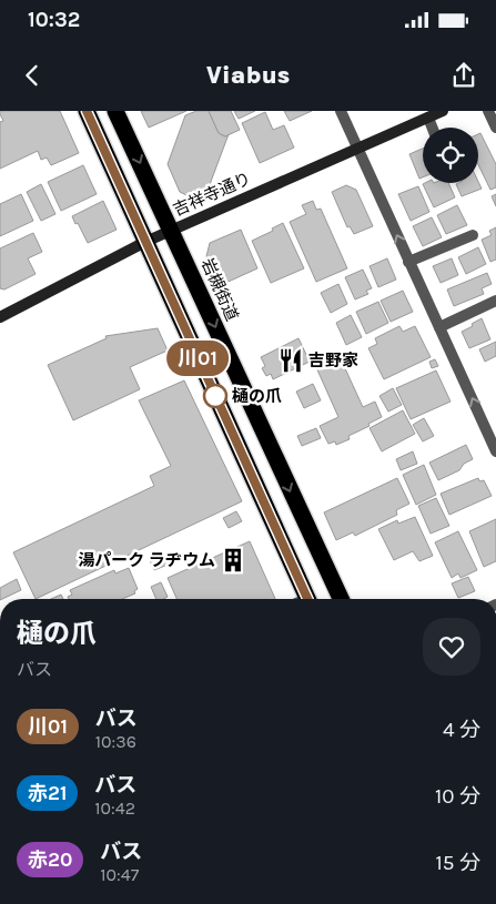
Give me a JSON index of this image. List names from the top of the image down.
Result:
{
  "streets": {
    "highway": ["岩槻街道"],
    "street": ["吉祥寺通り"]
  },
  "crossings": [
    ["吉祥寺通り", "岩槻街道"]
  ],
  "places": {
    "restaurant": ["吉野家"],
    "other": ["樋の爪"],
    "building": ["湯パーク ラヂウム"]
  },
  "lines": ["bus line 川01"],
  "page": {
    "status": "10:32",
    "header": "Viabus",
    "on_map": "川01",
    "heading": ["樋の爪", "バス"],
    "list": [
      {
        "mark": "川01",
        "name": "バス",
        "note": "10:36",
        "value": "4 分"
      },
      {
        "mark": "赤21",
        "name": "バス",
        "note": "10:42",
        "value": "10 分"
      },
      {
        "mark": "赤20",
        "name": "バス",
        "note": "10:47",
        "value": "15 分"
      }
    ]
  }
}
